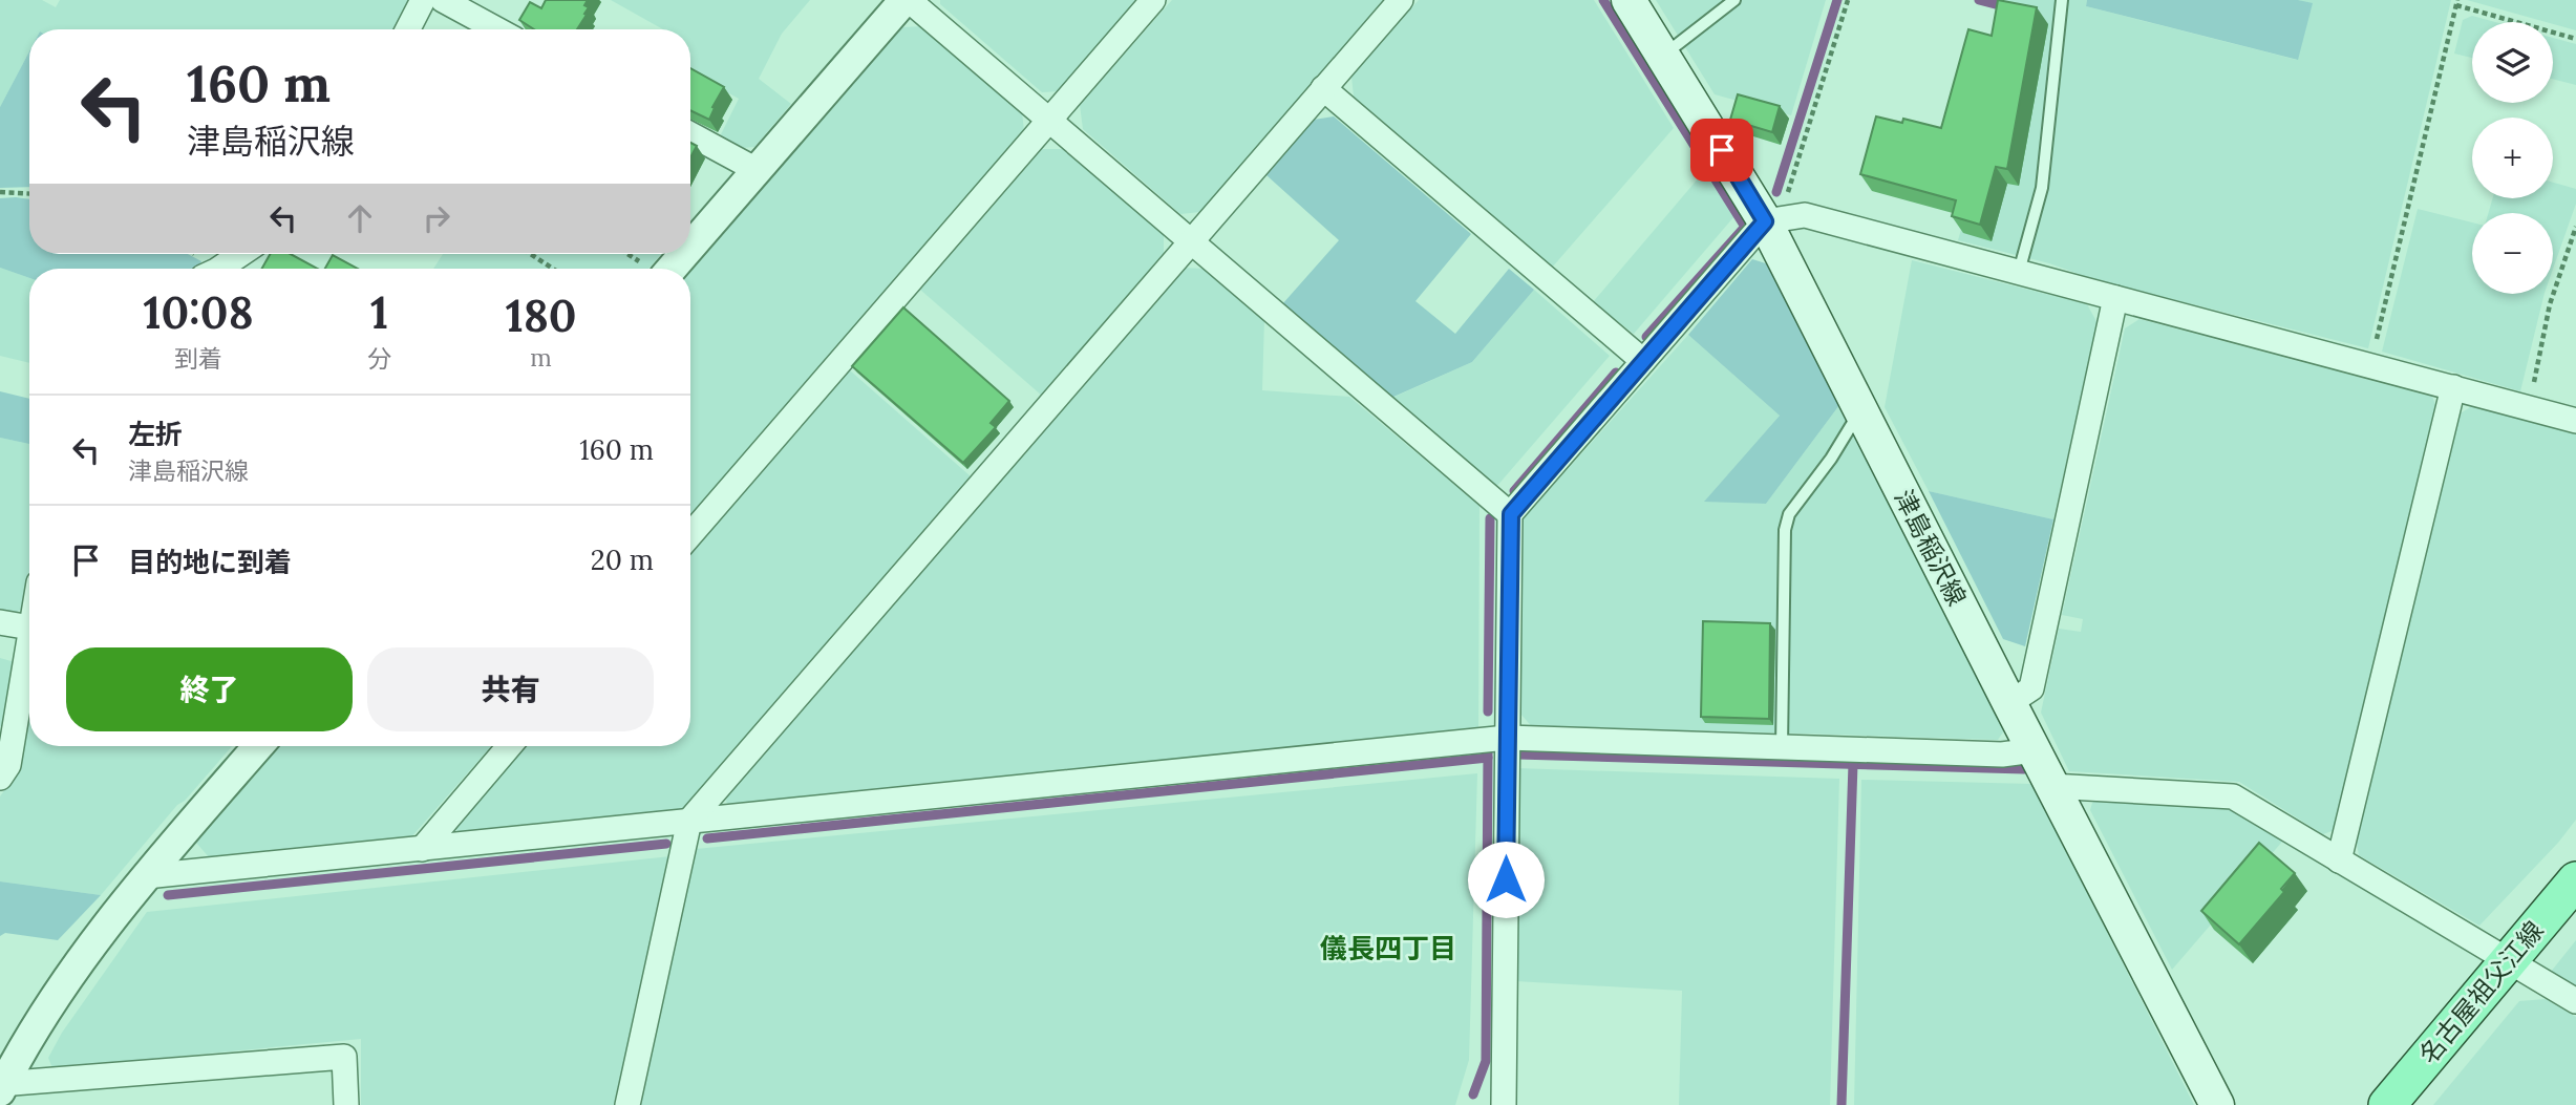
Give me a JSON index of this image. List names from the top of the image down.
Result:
{
  "streets": {
    "main road": ["津島稲沢線", "名古屋祖父江線"]
  },
  "districts": ["儀長四丁目"],
  "page": {
    "map_buttons": ["+", "−"],
    "turn": ["160 m", "津島稲沢線"],
    "eta": [
      "10:08",
      "到着",
      "1",
      "分",
      "180",
      "m"
    ],
    "list": [
      {
        "name": "左折",
        "note": "津島稲沢線",
        "value": "160 m"
      },
      {
        "name": "目的地に到着",
        "value": "20 m"
      }
    ],
    "buttons": ["終了", "共有"]
  }
}
